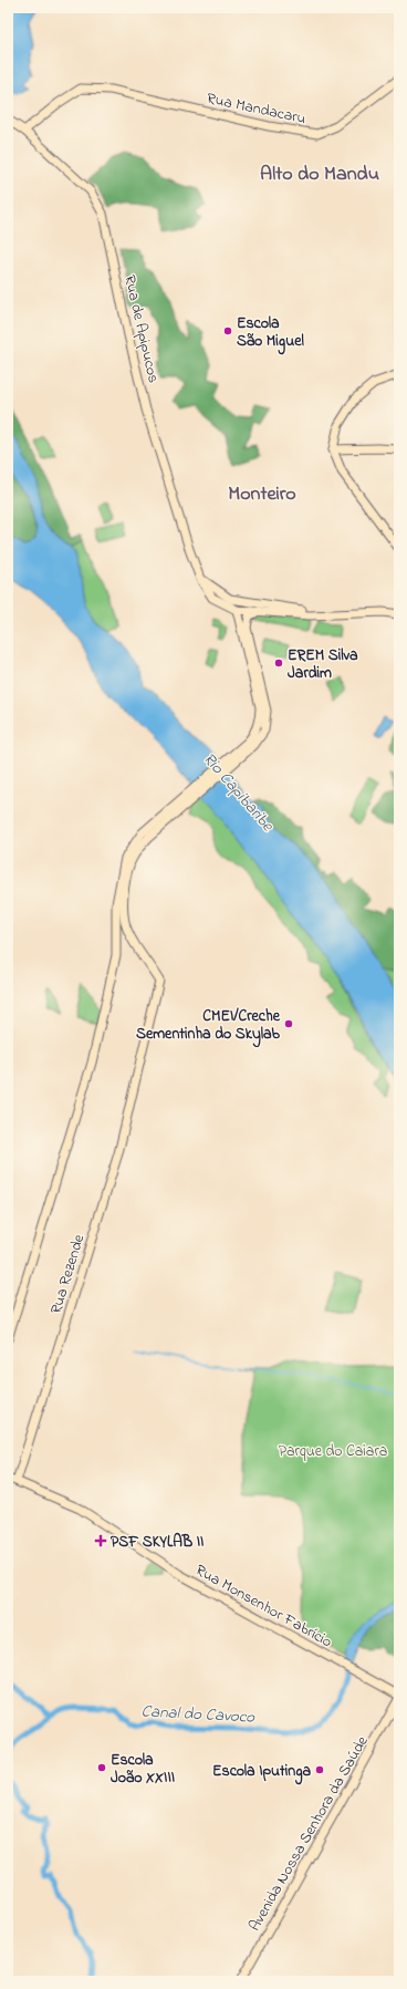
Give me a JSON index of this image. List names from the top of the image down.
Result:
{
  "streets": {
    "street": [
      "Rua Mandacaru",
      "Rua de Apipucos",
      "Rua Rezende",
      "Rua Monsenhor Fabrício",
      "Avenida Nossa Senhora da Saúde"
    ]
  },
  "crossings": [
    ["Rua Mandacaru", "Rua de Apipucos"],
    ["Rua Rezende", "Rua Monsenhor Fabrício"],
    ["Rua Monsenhor Fabrício", "Avenida Nossa Senhora da Saúde"]
  ],
  "districts": ["Alto do Mandu", "Monteiro"],
  "water": ["Rio Capibaribe", "Canal do Cavoco"],
  "parks": ["Parque do Caiara"],
  "places": {
    "other": [
      "Escola São Miguel",
      "EREM Silva Jardim",
      "CMEI/Creche Sementinha do Skylab",
      "Escola João XXIII",
      "Escola Iputinga"
    ],
    "health": ["PSF SKYLAB II"]
  }
}
